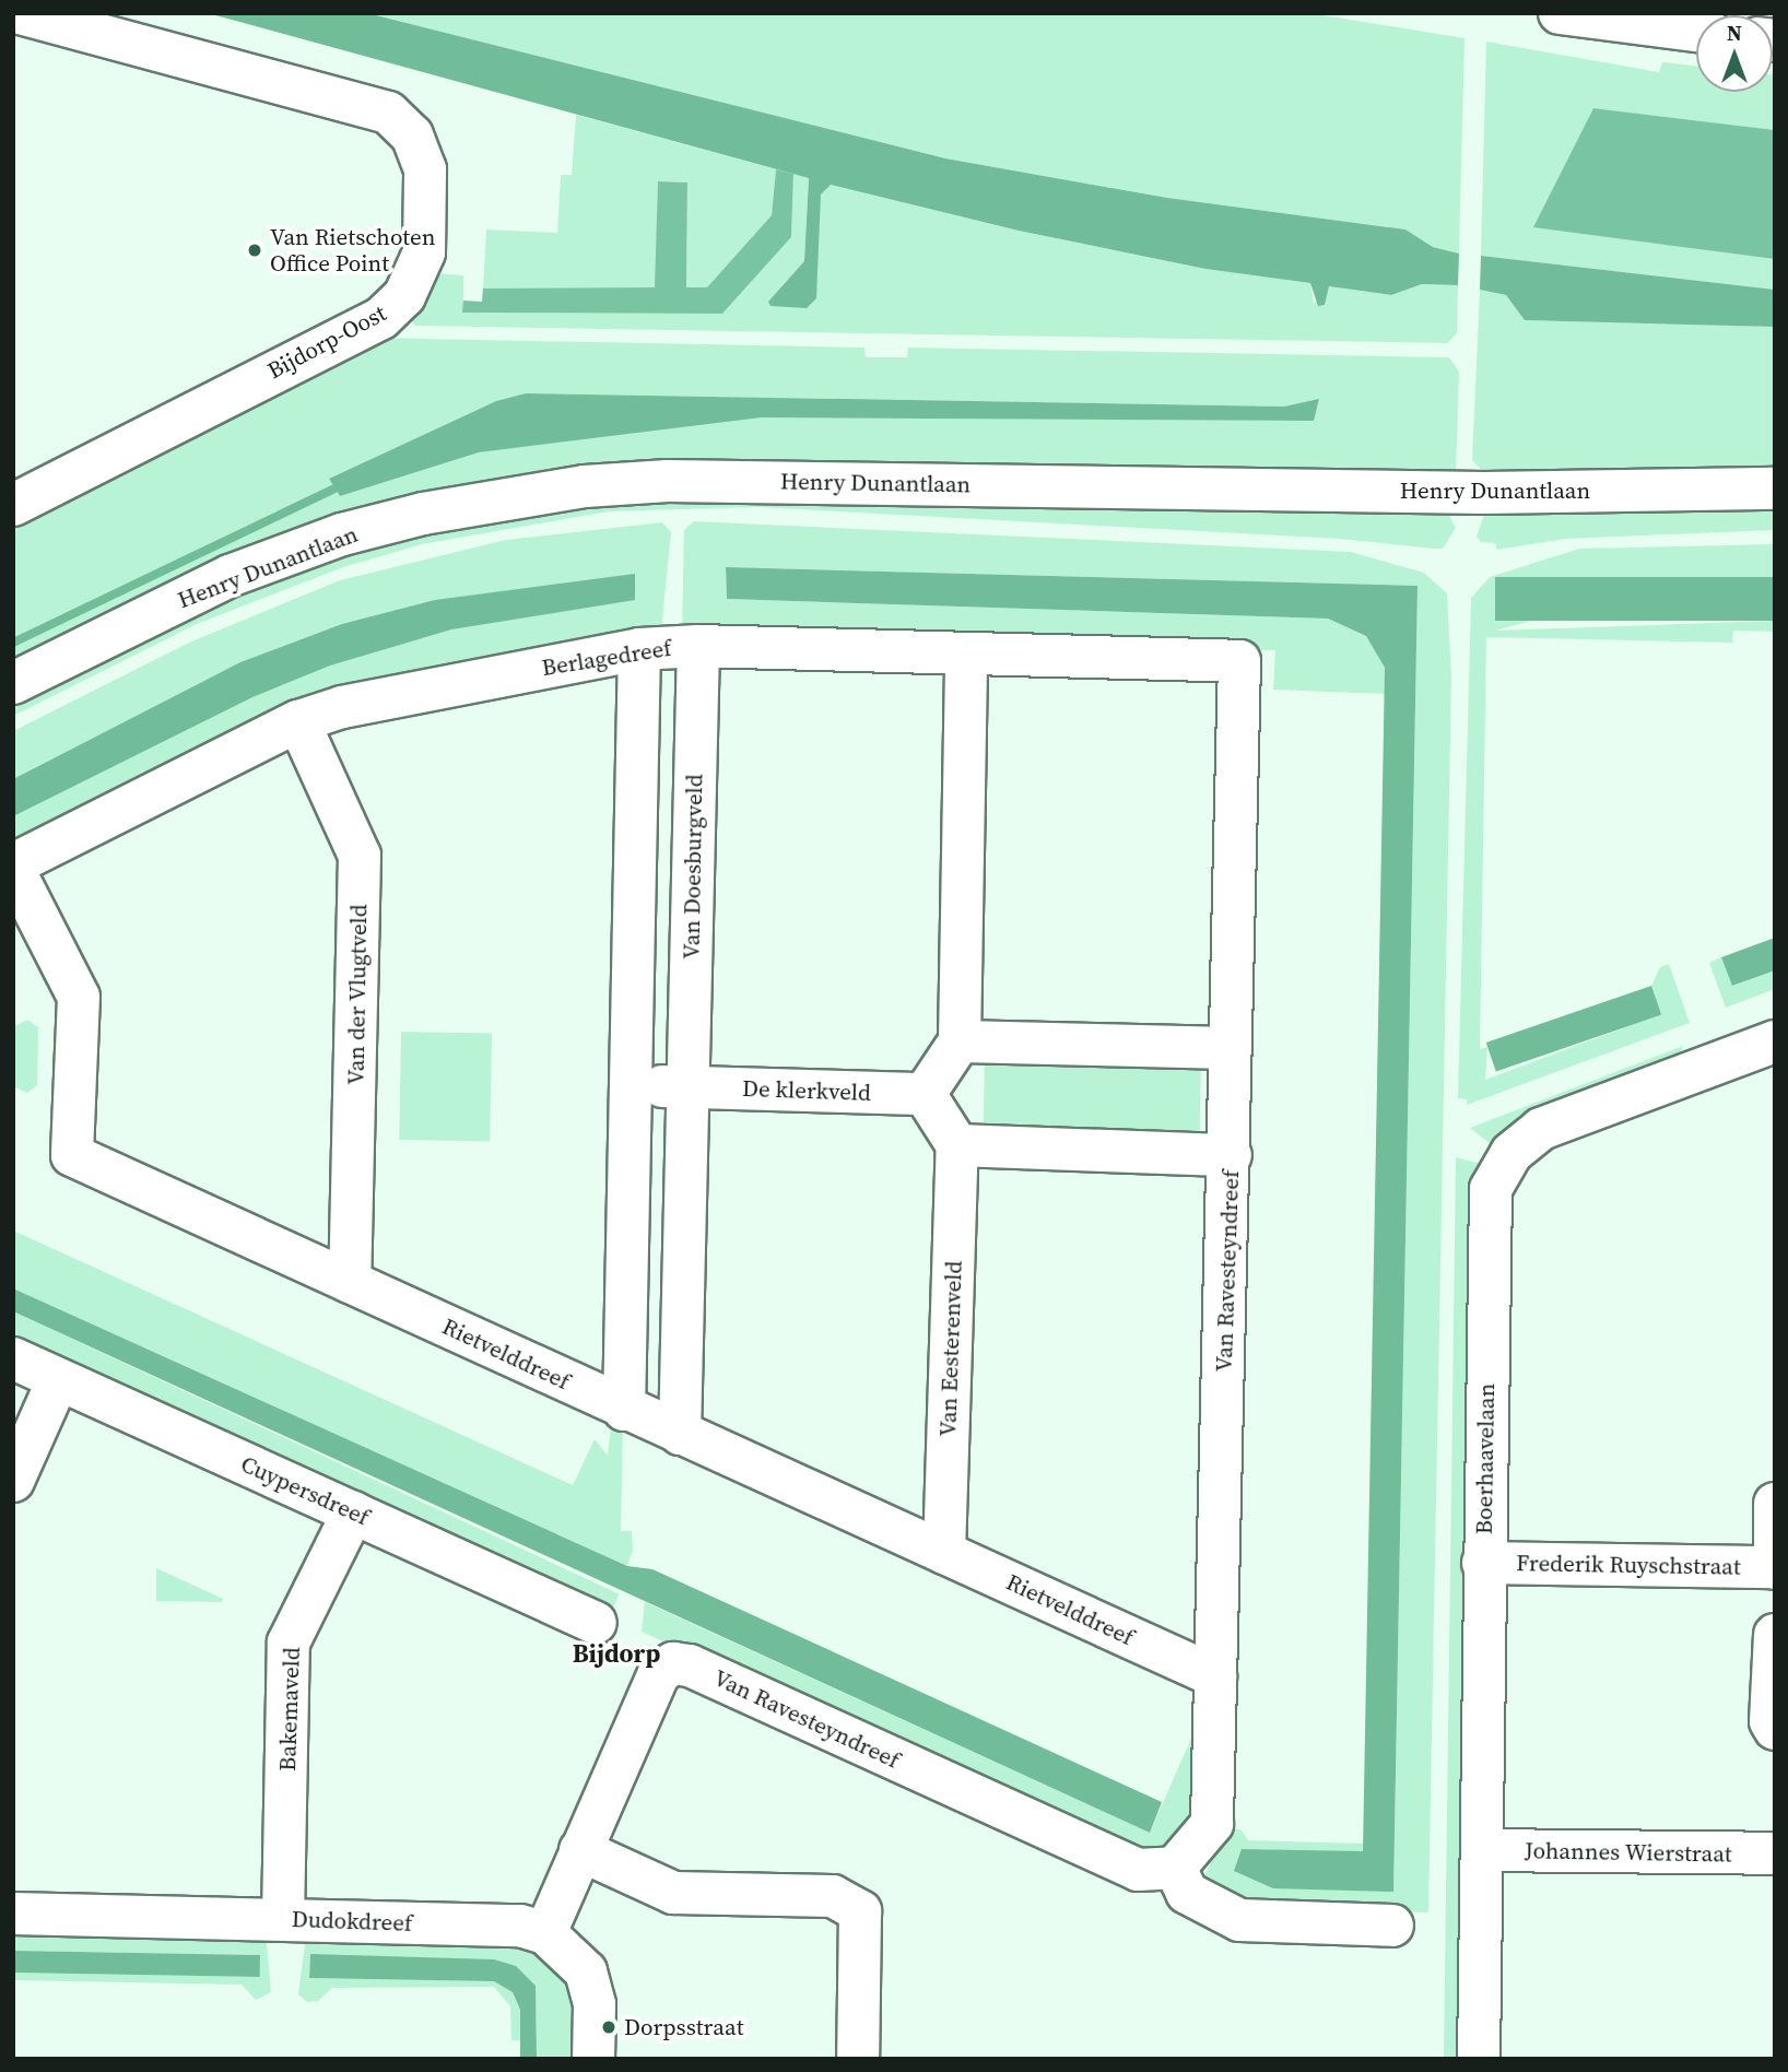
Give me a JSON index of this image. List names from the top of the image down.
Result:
{
  "streets": {
    "main road": [
      "Bijdorp-Oost",
      "Henry Dunantlaan",
      "Berlagedreef",
      "Van Doesburgveld",
      "Van der Vlugtveld",
      "De klerkveld",
      "Van Ravesteyndreef",
      "Van Eesterenveld",
      "Rietvelddreef",
      "Boerhaavelaan",
      "Cuypersdreef",
      "Frederik Ruyschstraat",
      "Bakemaveld",
      "Johannes Wierstraat",
      "Dudokdreef"
    ]
  },
  "crossings": [
    ["Berlagedreef", "Van Doesburgveld"],
    ["Berlagedreef", "Van der Vlugtveld"],
    ["Berlagedreef", "Van Ravesteyndreef"],
    ["Berlagedreef", "Rietvelddreef"],
    ["Van Doesburgveld", "De klerkveld"],
    ["Van Doesburgveld", "Rietvelddreef"],
    ["Van der Vlugtveld", "Rietvelddreef"],
    ["Van Ravesteyndreef", "Rietvelddreef"],
    ["Van Ravesteyndreef", "Dudokdreef"],
    ["Van Eesterenveld", "Rietvelddreef"],
    ["Boerhaavelaan", "Frederik Ruyschstraat"],
    ["Boerhaavelaan", "Johannes Wierstraat"],
    ["Cuypersdreef", "Bakemaveld"],
    ["Bakemaveld", "Dudokdreef"]
  ],
  "districts": ["Bijdorp"],
  "places": ["Van Rietschoten Office Point", "Dorpsstraat"],
  "north": "top"
}
